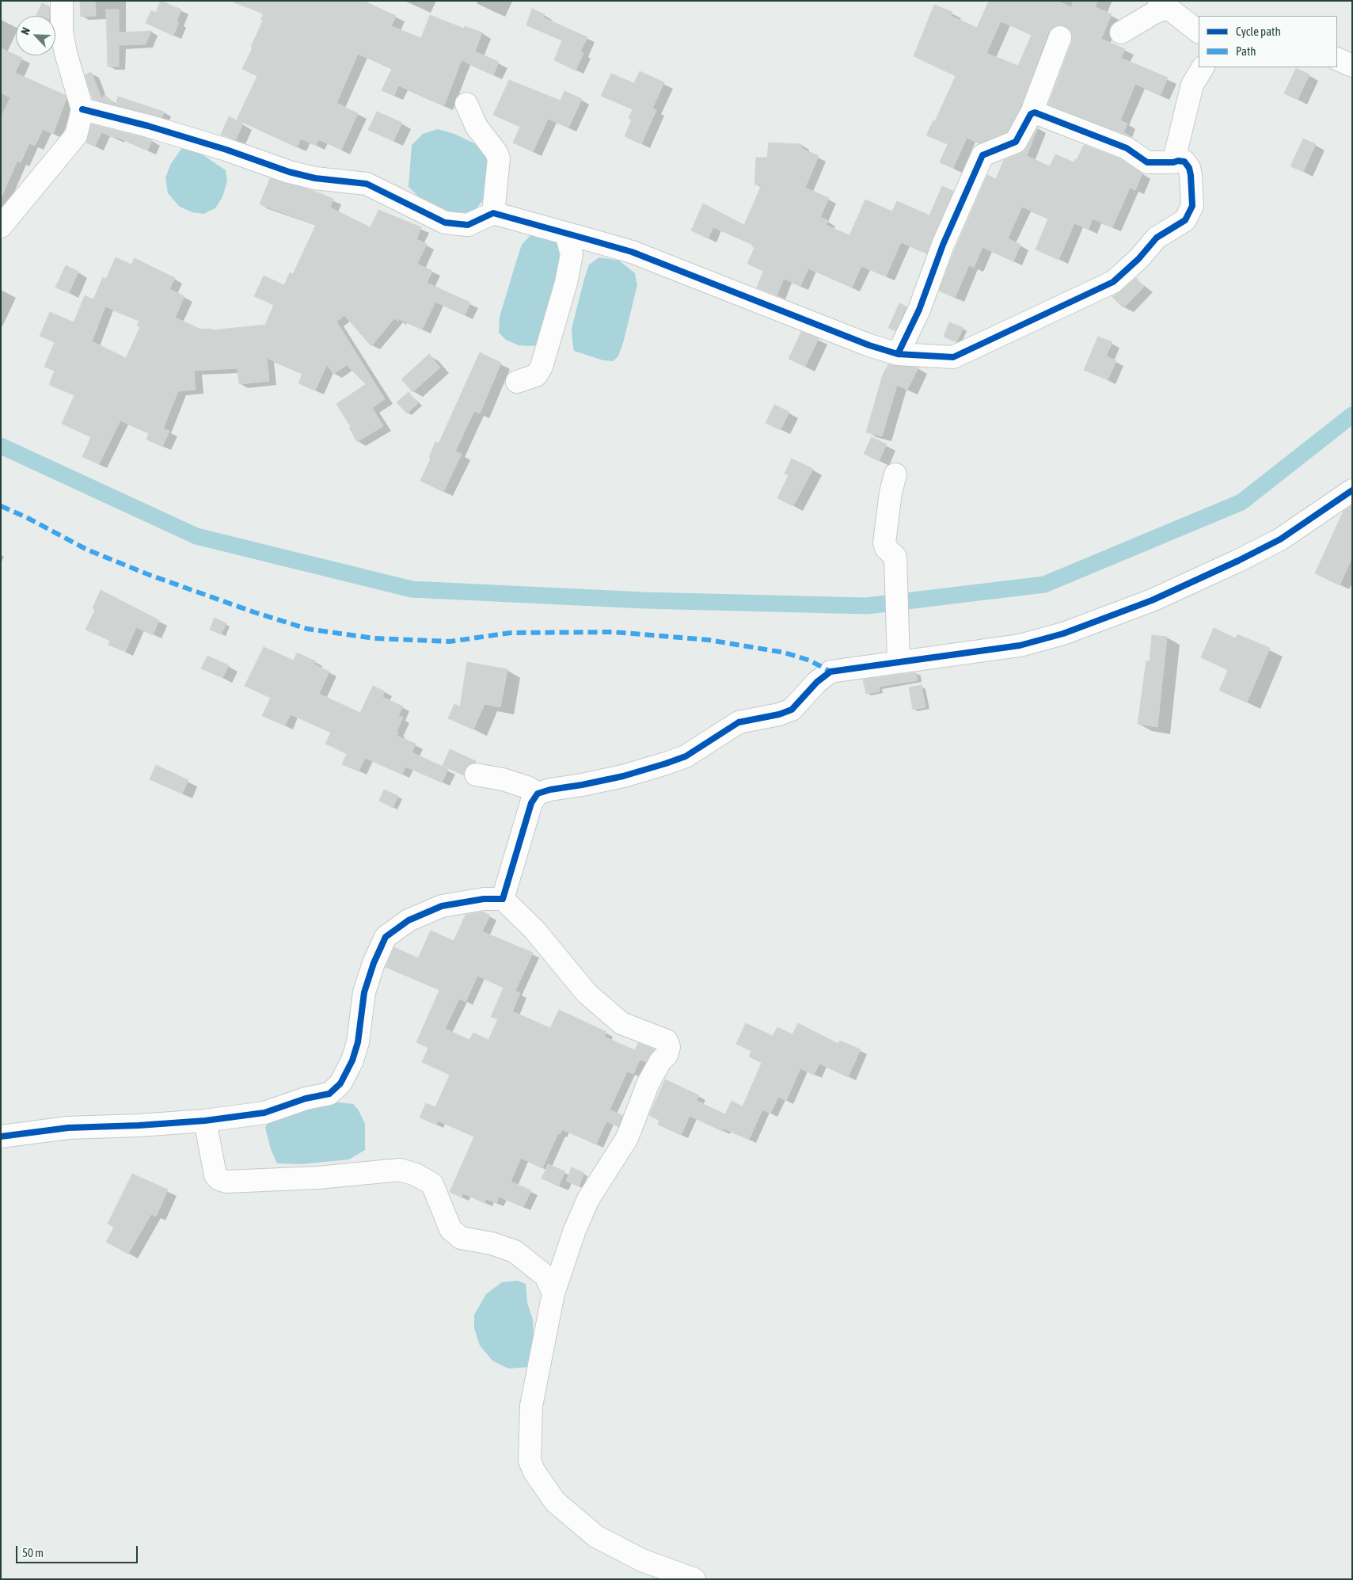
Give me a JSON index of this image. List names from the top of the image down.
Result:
{
  "legend": ["Cycle path", "Path"],
  "scale_bar": "50 m",
  "north": "top left"
}
